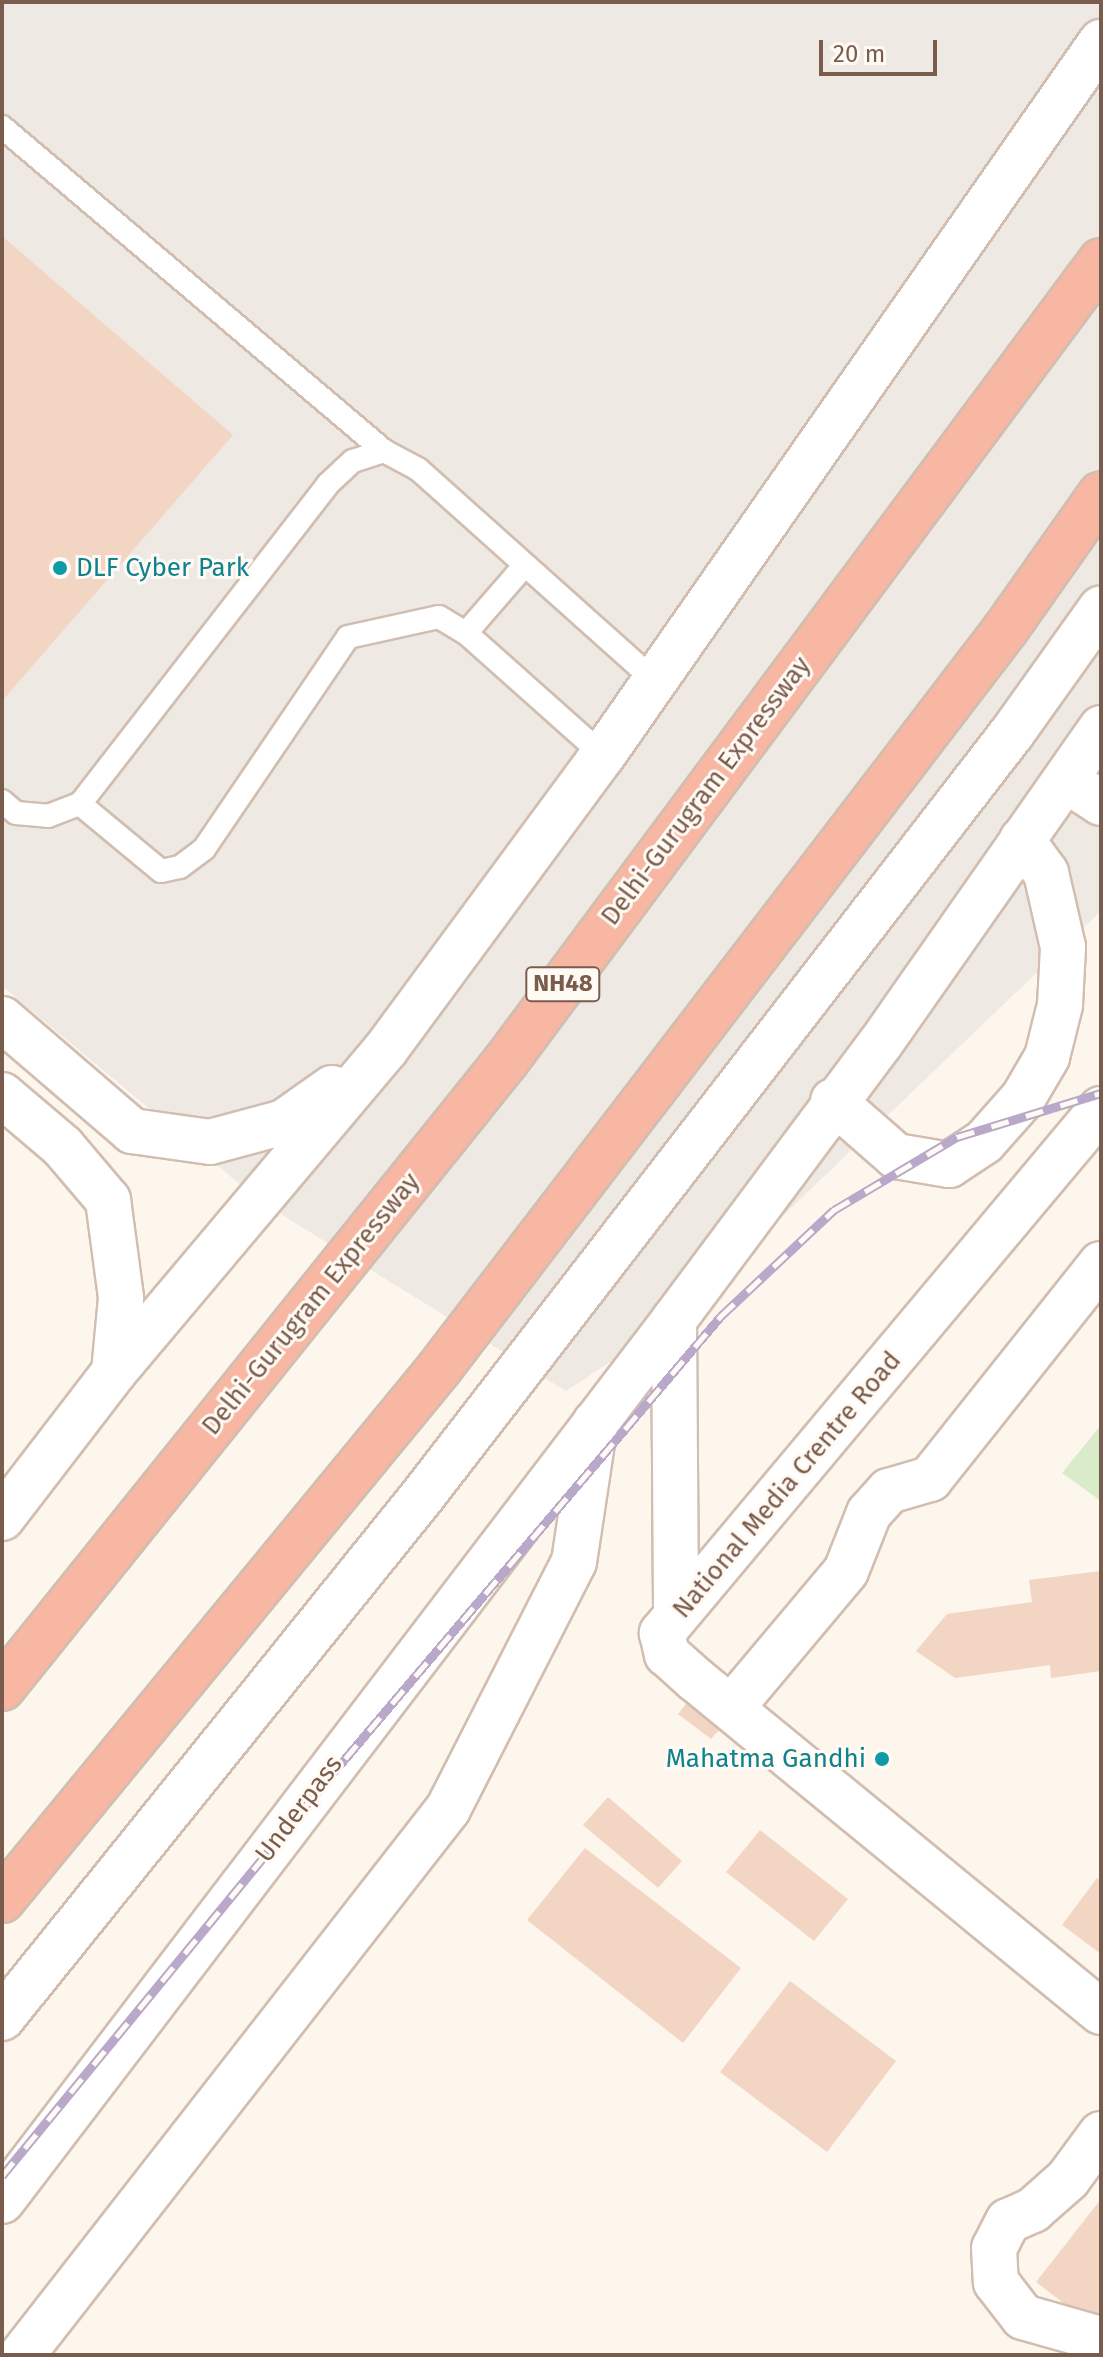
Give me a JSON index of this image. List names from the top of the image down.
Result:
{
  "streets": {
    "highway": ["Delhi-Gurugram Expressway", "NH48"],
    "main road": ["National Media Crentre Road", "Underpass"]
  },
  "places": ["DLF Cyber Park", "Mahatma Gandhi"],
  "scale_bar": "20 m"
}
